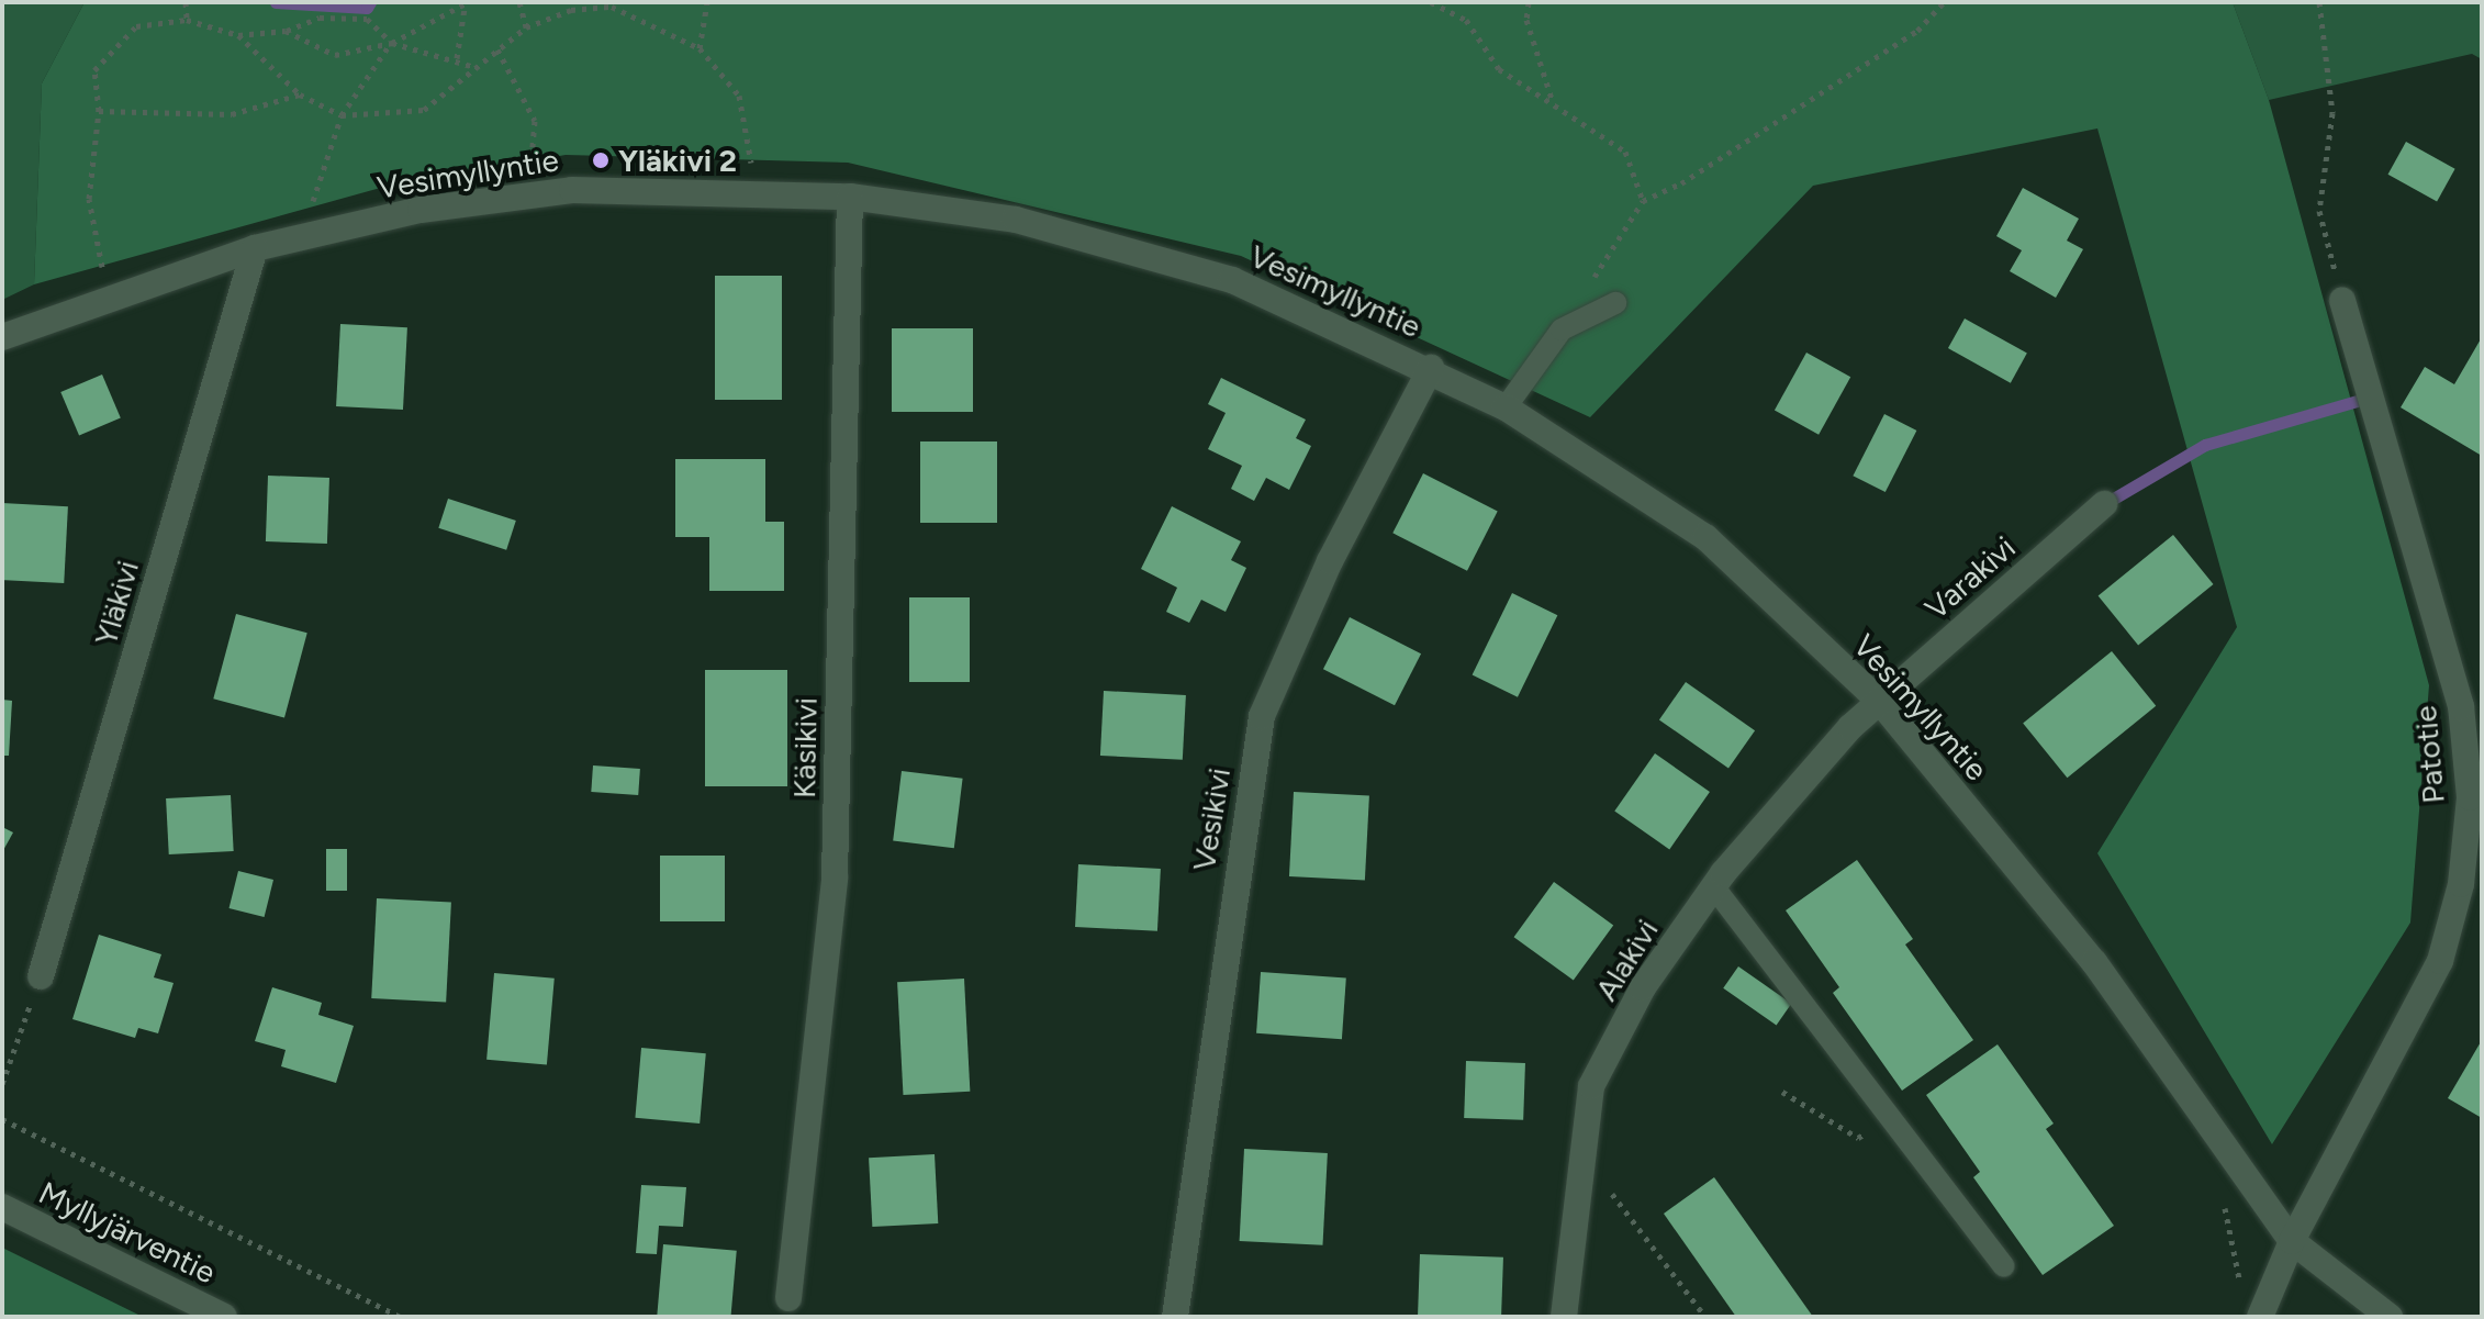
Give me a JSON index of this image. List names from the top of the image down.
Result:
{
  "streets": {
    "street": [
      "Vesimyllyntie",
      "Varakivi",
      "Yläkivi",
      "Käsikivi",
      "Patotie",
      "Vesikivi",
      "Alakivi",
      "Myllyjärventie"
    ]
  },
  "crossings": [
    ["Vesimyllyntie", "Varakivi"],
    ["Vesimyllyntie", "Yläkivi"],
    ["Vesimyllyntie", "Käsikivi"],
    ["Vesimyllyntie", "Patotie"],
    ["Vesimyllyntie", "Vesikivi"],
    ["Vesimyllyntie", "Alakivi"],
    ["Varakivi", "Alakivi"]
  ],
  "places": ["Yläkivi 2"]
}
